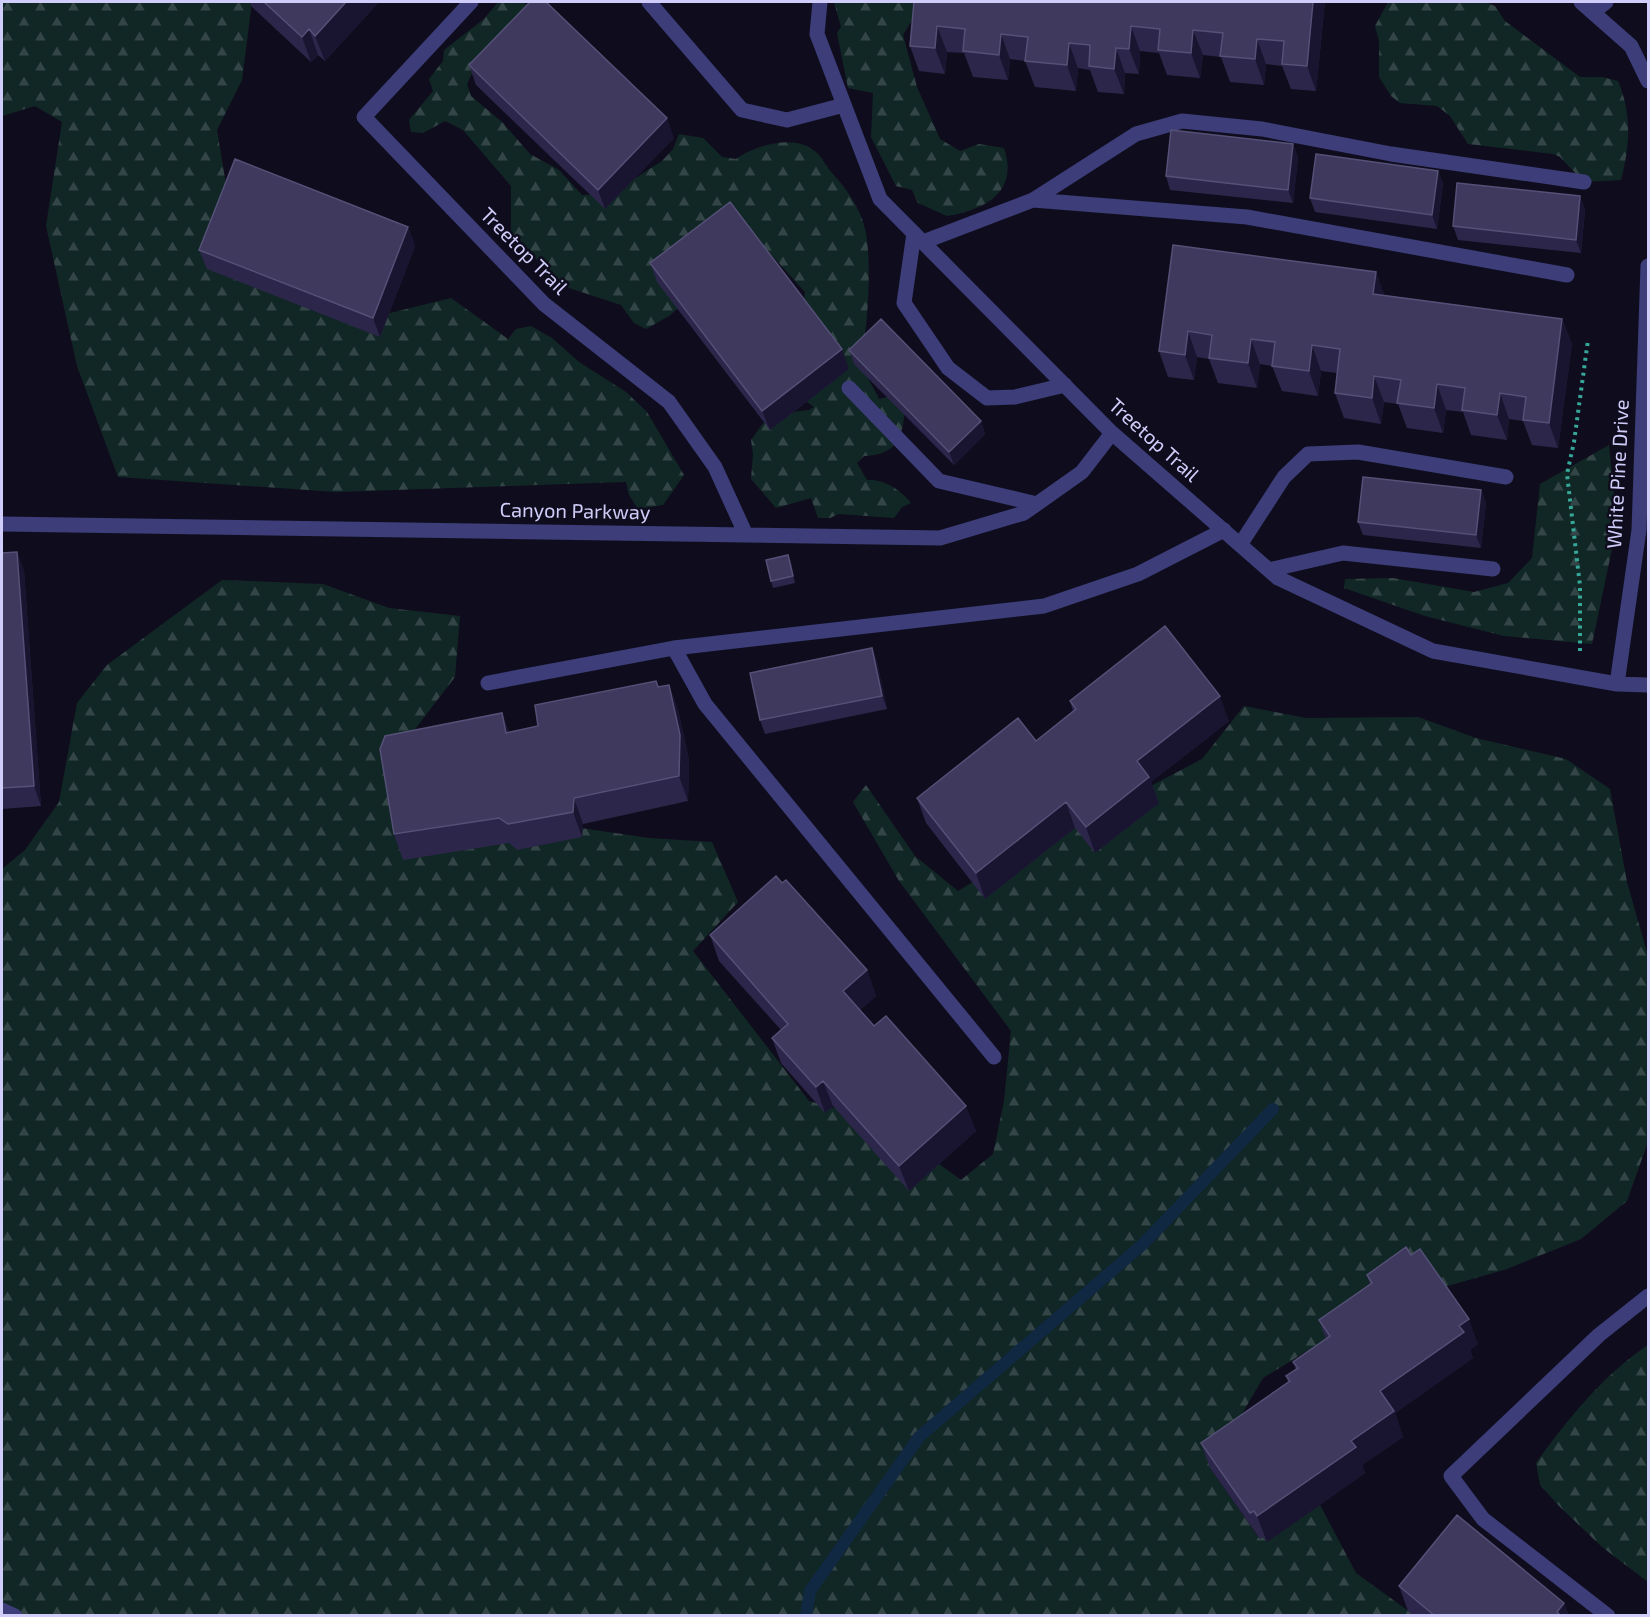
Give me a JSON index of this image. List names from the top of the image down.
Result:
{
  "streets": {
    "street": ["Treetop Trail", "White Pine Drive", "Canyon Parkway"]
  },
  "crossings": [
    ["Treetop Trail", "White Pine Drive"],
    ["Treetop Trail", "Canyon Parkway"]
  ]
}
